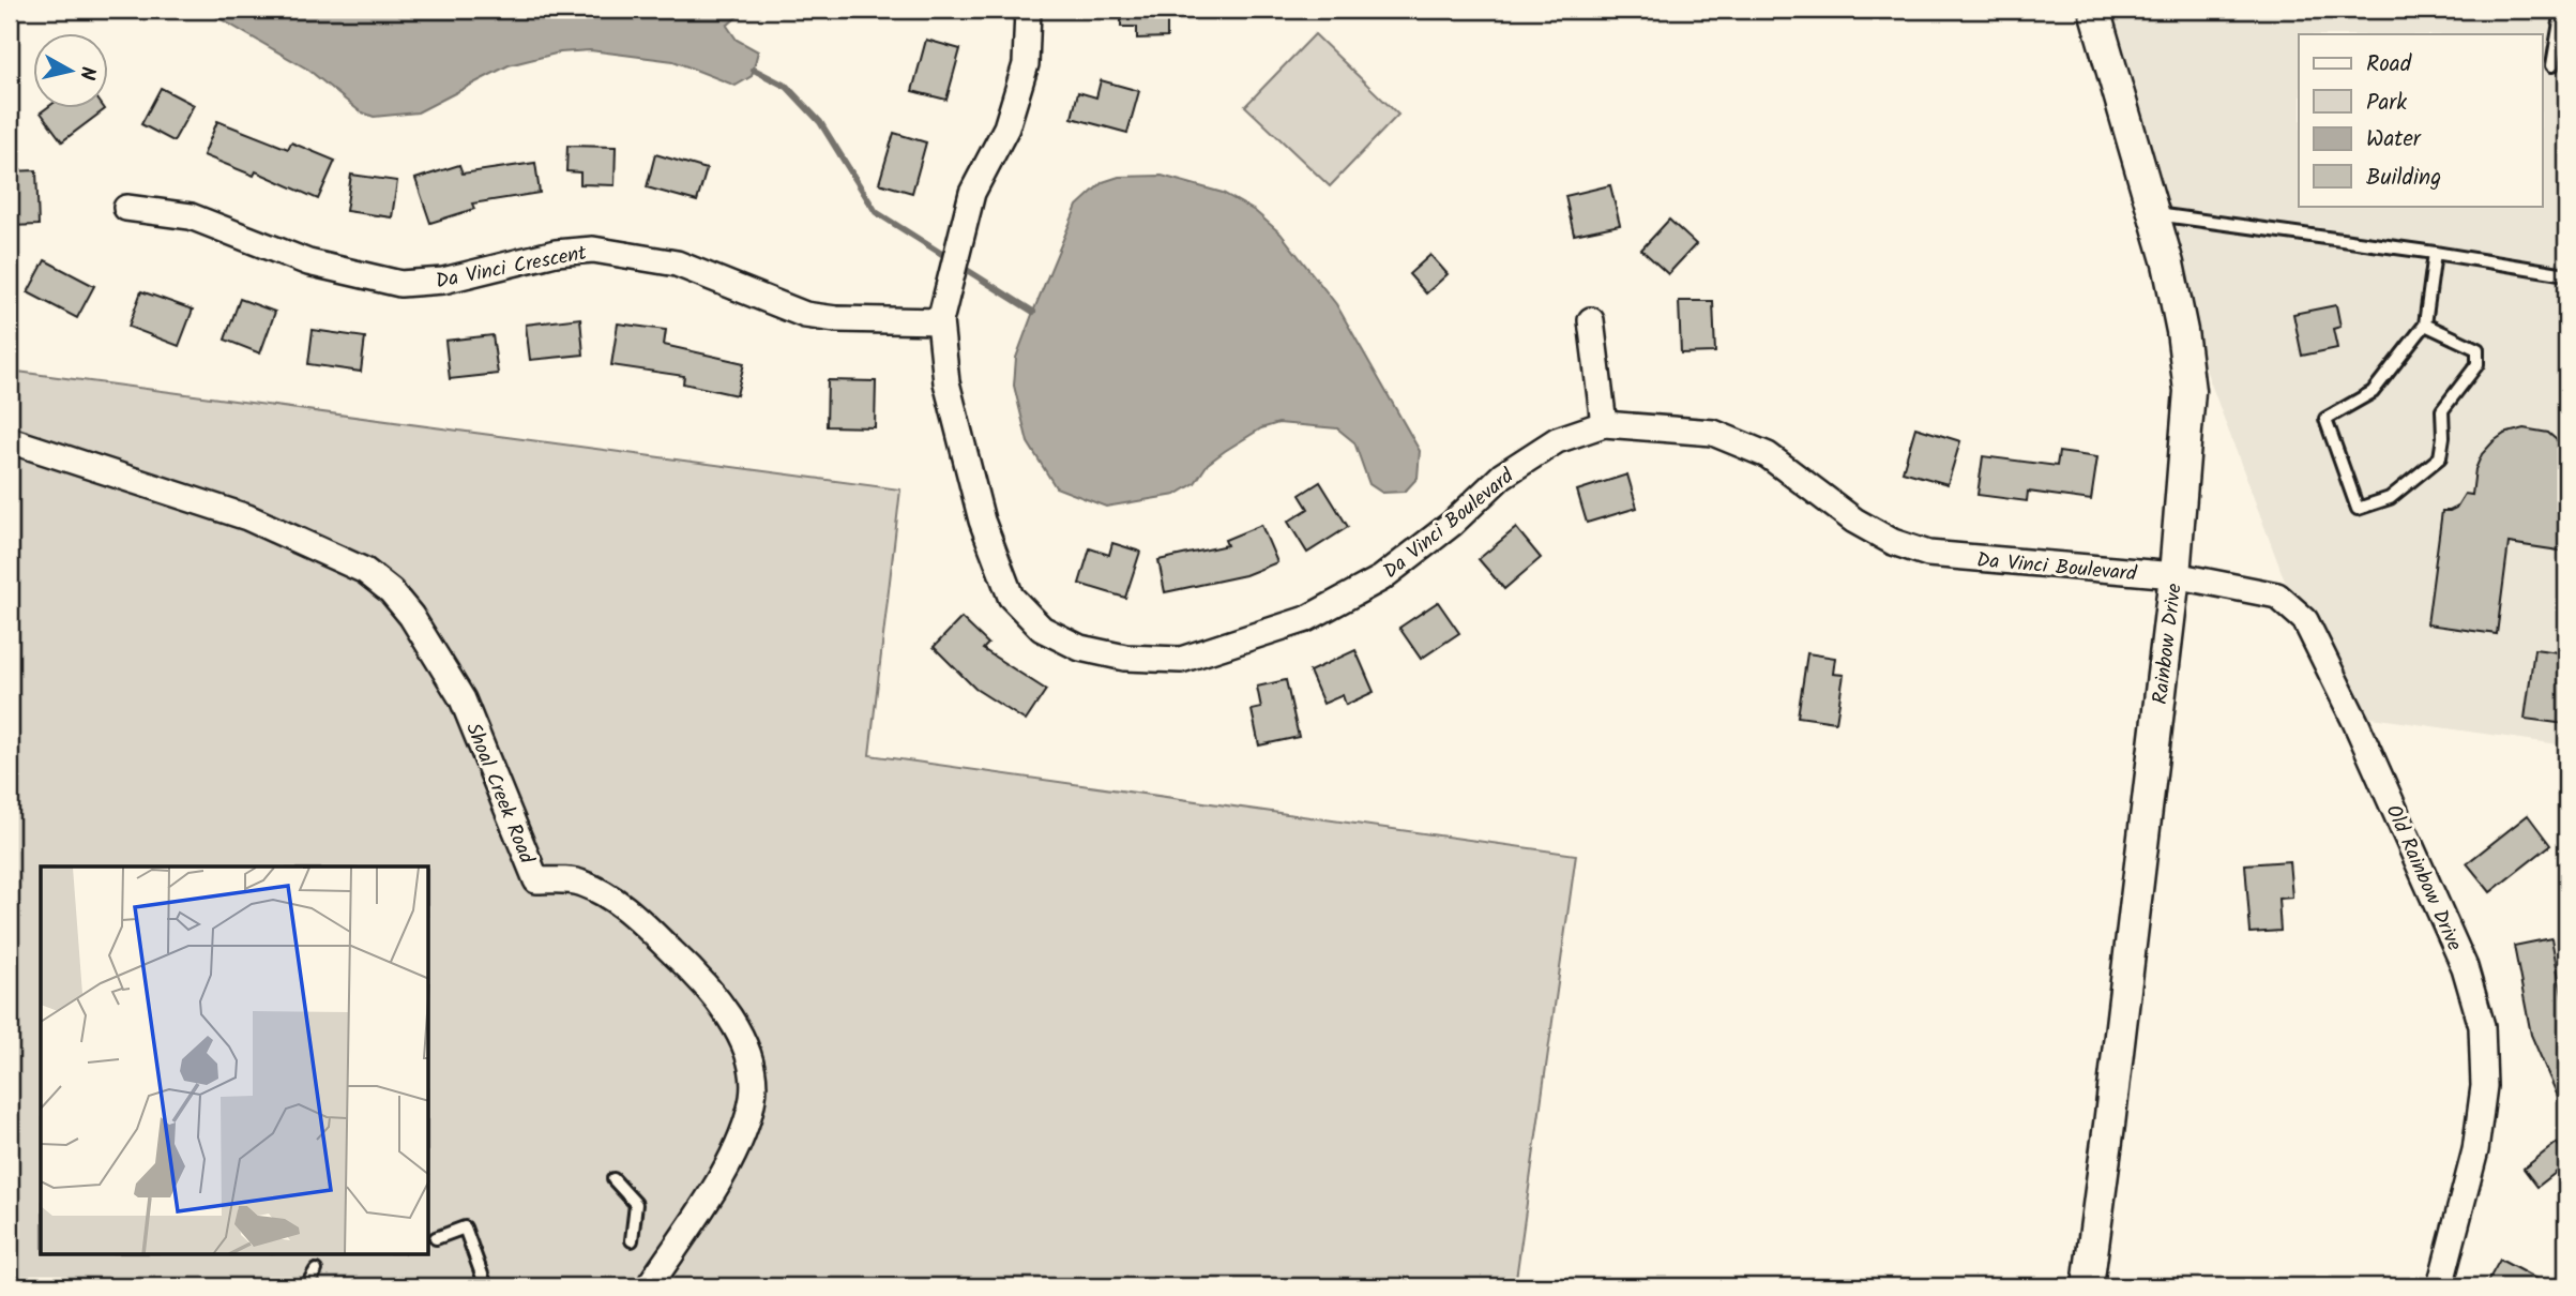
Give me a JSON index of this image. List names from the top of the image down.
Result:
{
  "streets": {
    "street": [
      "Da Vinci Crescent",
      "Da Vinci Boulevard",
      "Rainbow Drive",
      "Shoal Creek Road",
      "Old Rainbow Drive"
    ]
  },
  "crossings": [
    ["Da Vinci Crescent", "Da Vinci Boulevard"],
    ["Da Vinci Boulevard", "Rainbow Drive"],
    ["Da Vinci Boulevard", "Old Rainbow Drive"],
    ["Rainbow Drive", "Old Rainbow Drive"]
  ],
  "legend": [
    "Road",
    "Park",
    "Water",
    "Building"
  ],
  "north": "right"
}
